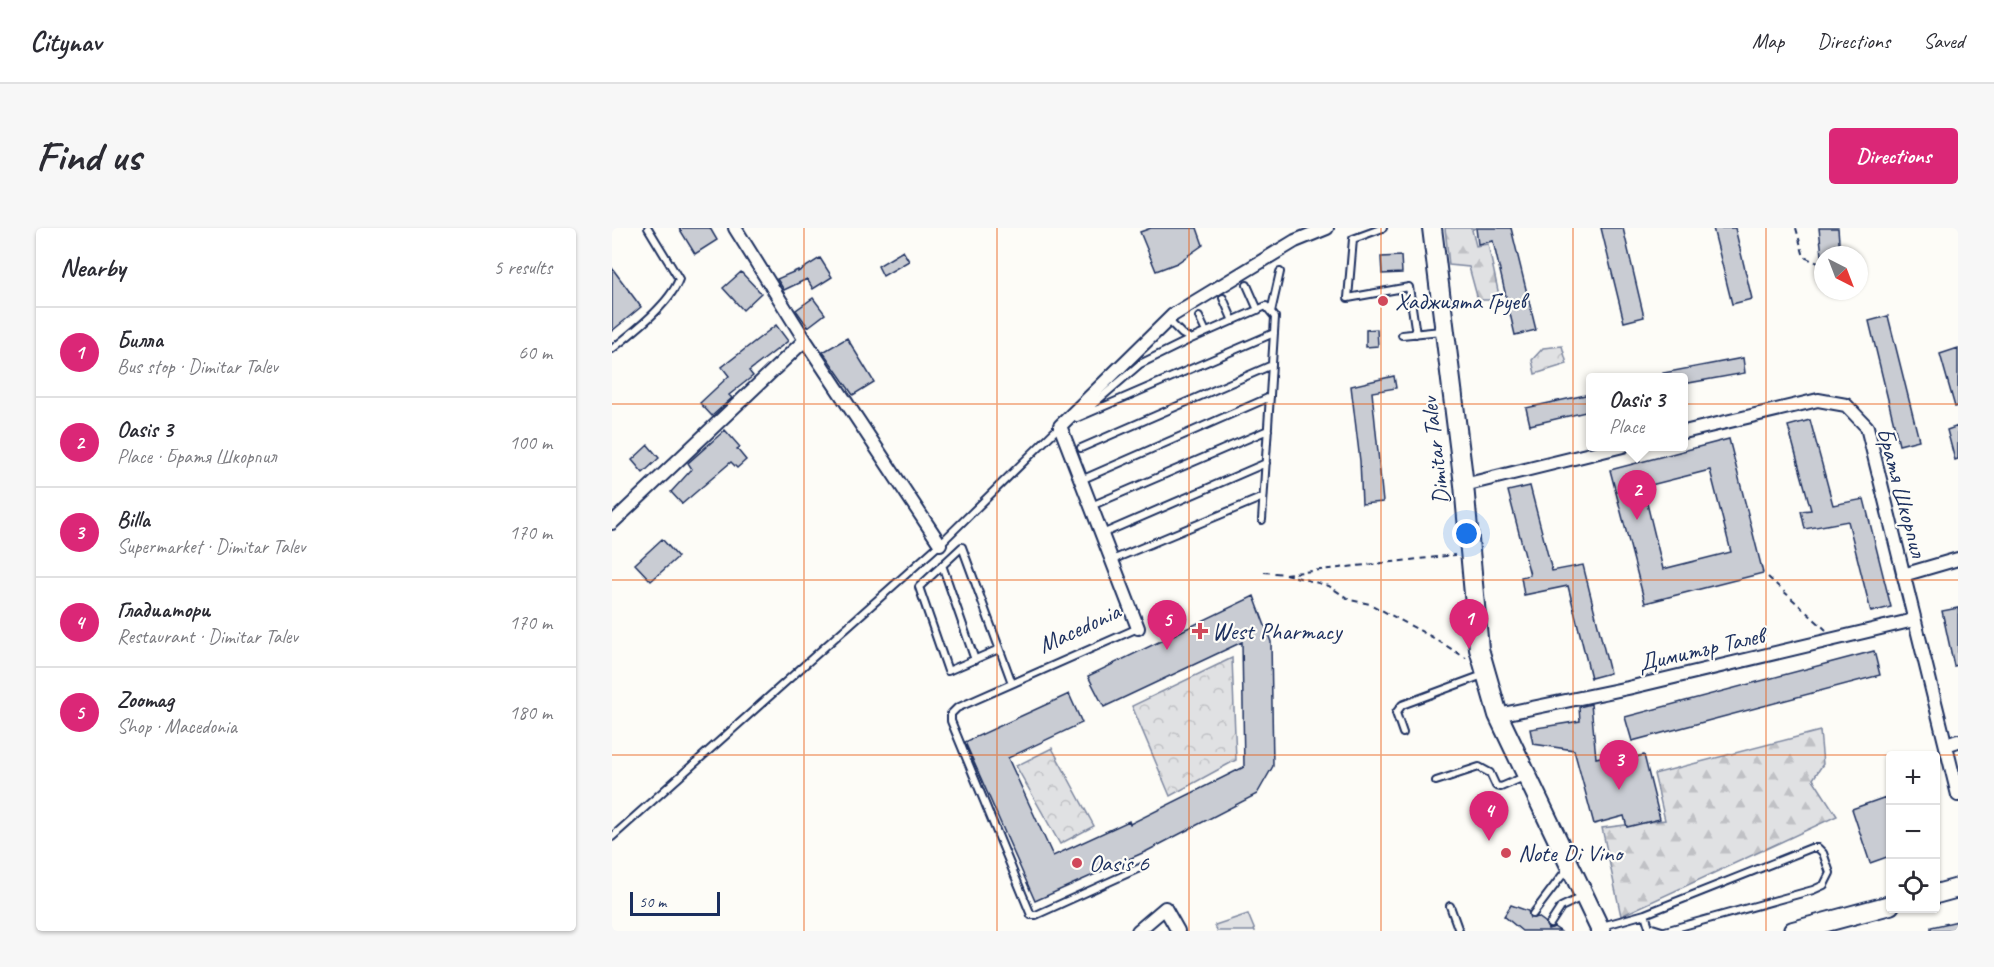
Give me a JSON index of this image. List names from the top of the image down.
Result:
{
  "streets": {
    "street": [
      "Dimitar Talev",
      "Братя Шкорпил",
      "Macedonia",
      "Димитър Талев"
    ]
  },
  "crossings": [
    ["Dimitar Talev", "Димитър Талев"],
    ["Братя Шкорпил", "Димитър Талев"]
  ],
  "places": {
    "other": ["Хаджията Груев", "Note Di Vino", "Oasis 6"],
    "health": ["West Pharmacy"]
  },
  "scale_bar": "50 m",
  "north": "bottom right",
  "page": {
    "header": "Citynav",
    "nav": ["Map", "Directions", "Saved"],
    "buttons": "Directions",
    "title": "Find us",
    "heading": ["Nearby", "5 results"],
    "list": [
      {
        "mark": "1",
        "name": "Билла",
        "note": "Bus stop · Dimitar Talev",
        "value": "60 m"
      },
      {
        "mark": "2",
        "name": "Oasis 3",
        "note": "Place · Братя Шкорпил",
        "value": "100 m"
      },
      {
        "mark": "3",
        "name": "Billa",
        "note": "Supermarket · Dimitar Talev",
        "value": "170 m"
      },
      {
        "mark": "4",
        "name": "Гладиатори",
        "note": "Restaurant · Dimitar Talev",
        "value": "170 m"
      },
      {
        "mark": "5",
        "name": "Zoomag",
        "note": "Shop · Macedonia",
        "value": "180 m"
      }
    ],
    "popup": ["Oasis 3", "Place"],
    "pins": [
      "2",
      "1",
      "5",
      "3",
      "4"
    ],
    "map_buttons": ["+", "−"],
    "scale": "50 m"
  }
}
